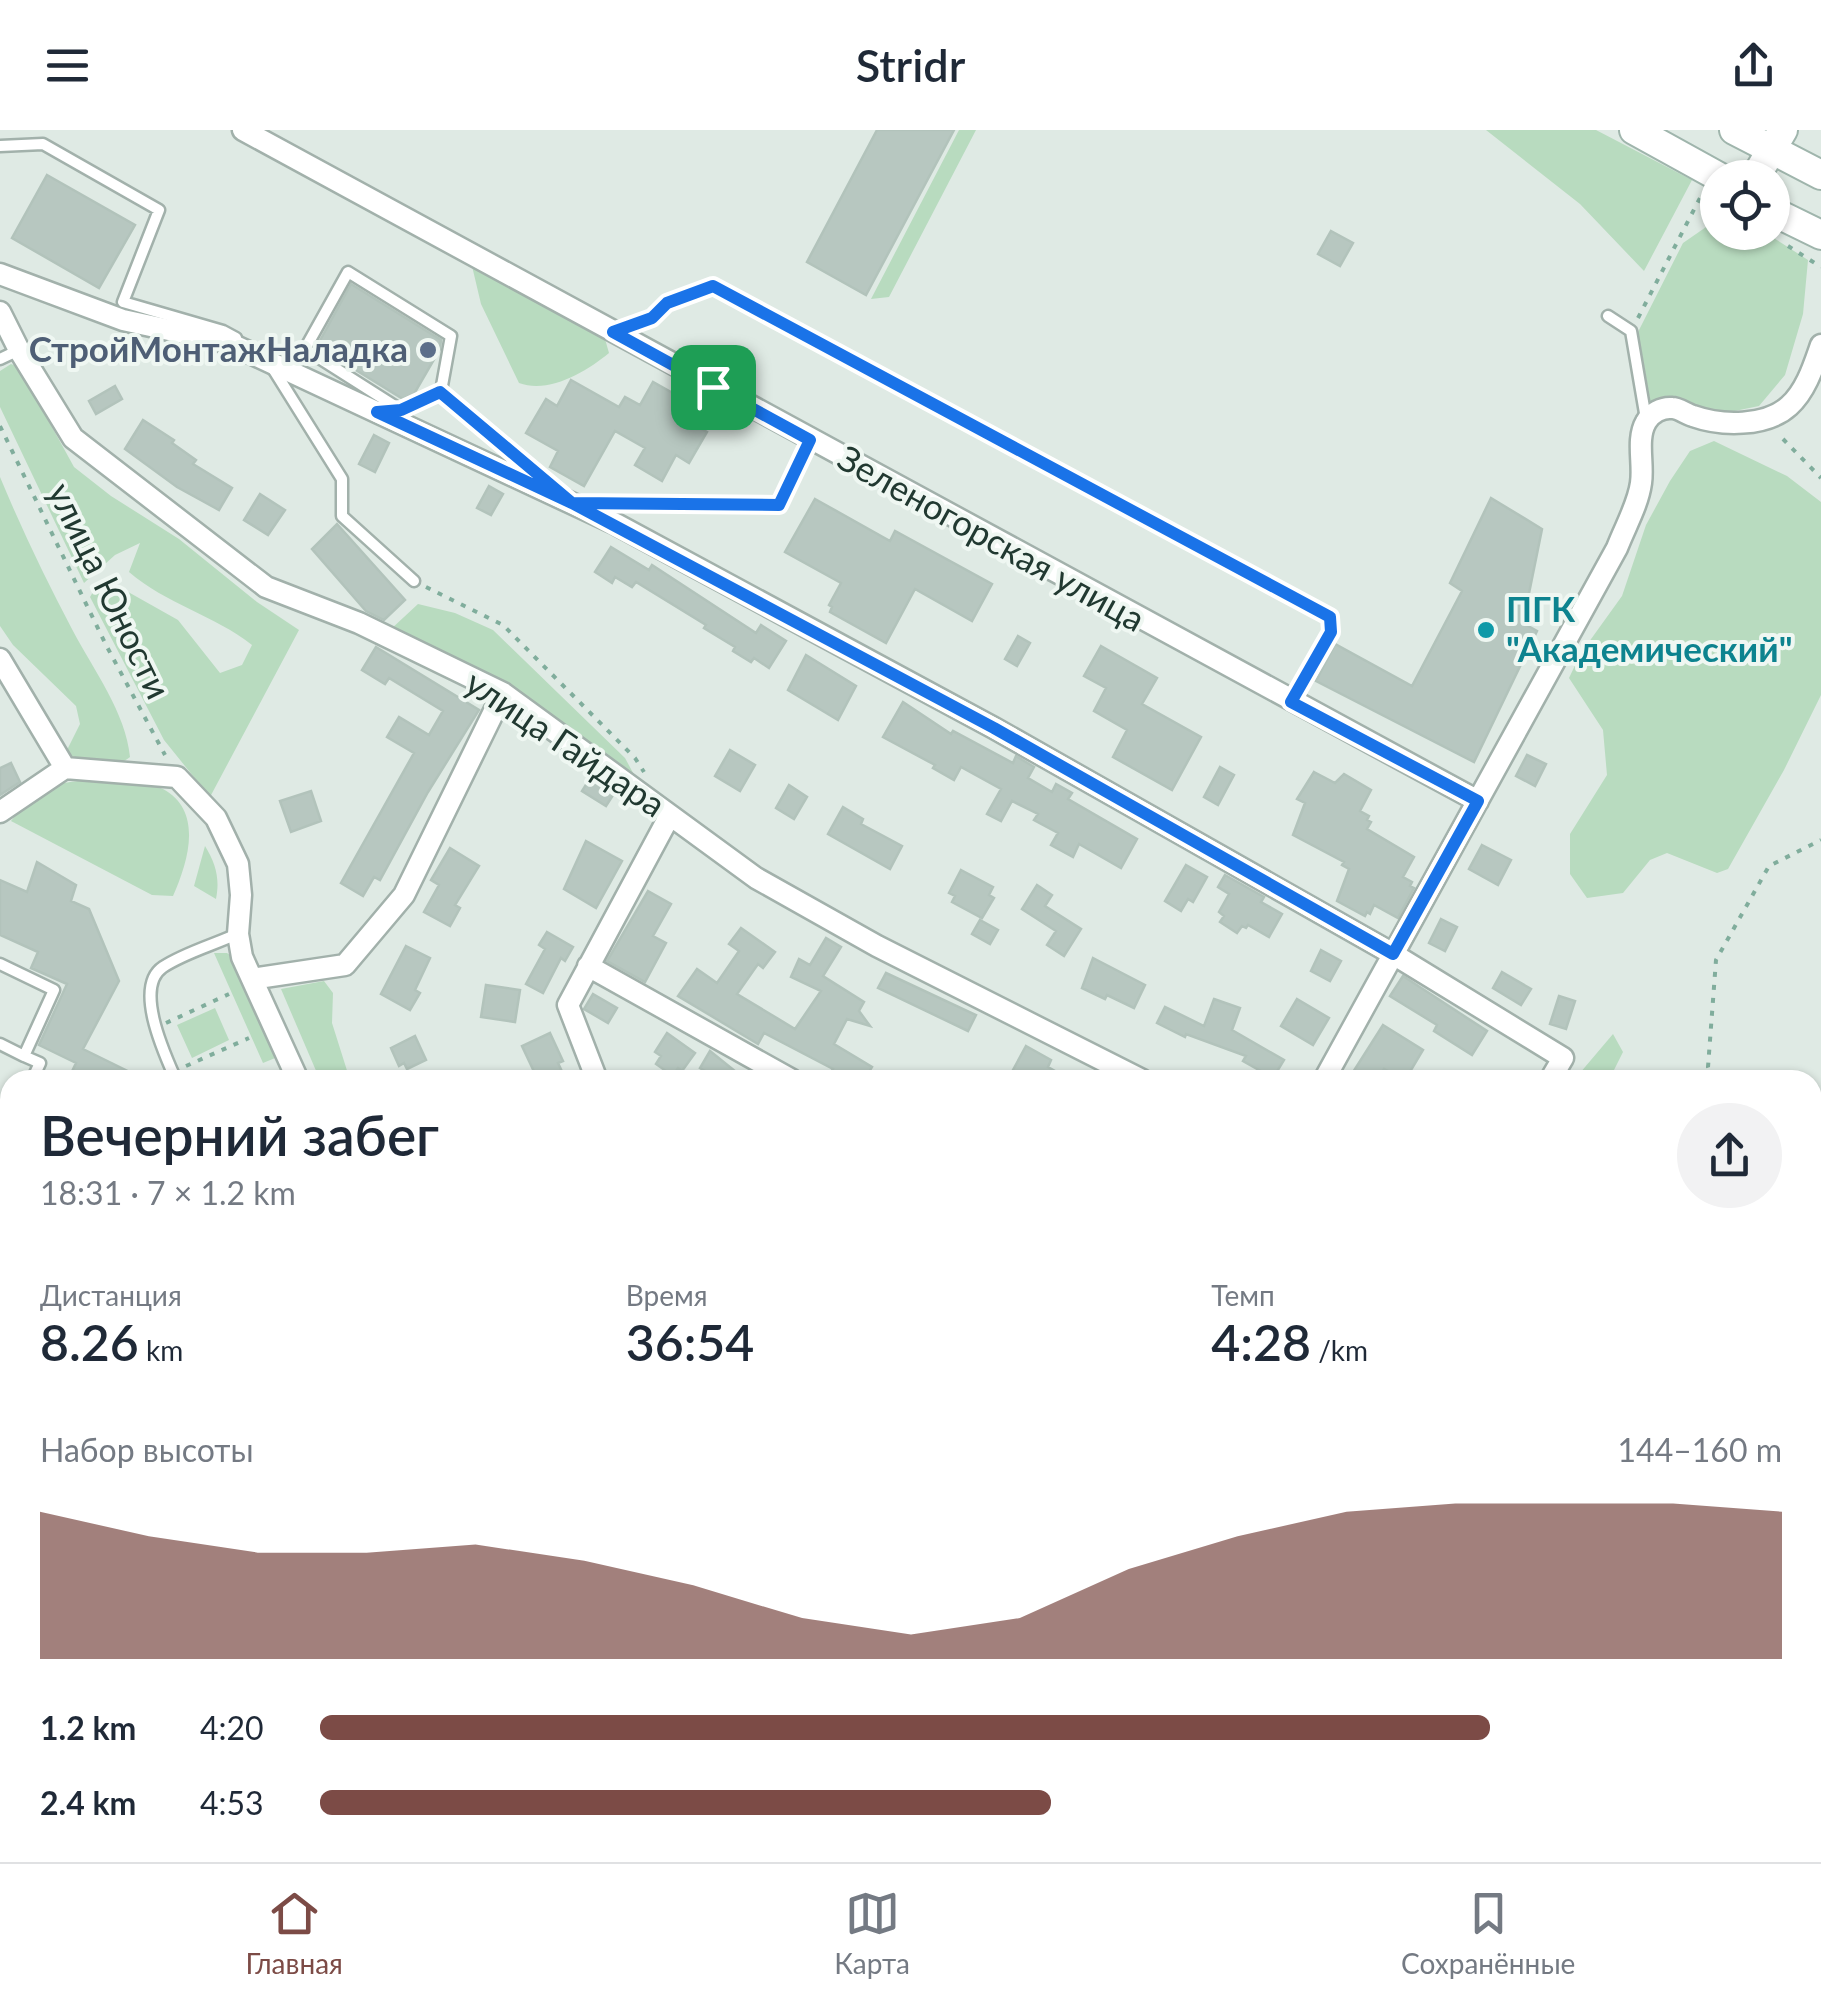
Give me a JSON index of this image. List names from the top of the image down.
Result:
{
  "streets": {
    "street": ["Зеленогорская улица", "улица Гайдара"],
    "path": ["улица Юности"]
  },
  "places": ["СтройМонтажНаладка", "ПГК \"Академический\""],
  "page": {
    "header": "Stridr",
    "heading": ["Вечерний забег", "18:31 · 7 × 1.2 km"],
    "stats": [
      ["Дистанция", "8.26 km"],
      ["Время", "36:54"],
      ["Темп", "4:28 /km"]
    ],
    "chart": ["Набор высоты", "144–160 m"],
    "list": [
      {
        "name": "1.2 km",
        "note": "4:20"
      },
      {
        "name": "2.4 km",
        "note": "4:53"
      }
    ],
    "tabs": ["Главная", "Карта", "Сохранённые"]
  }
}
